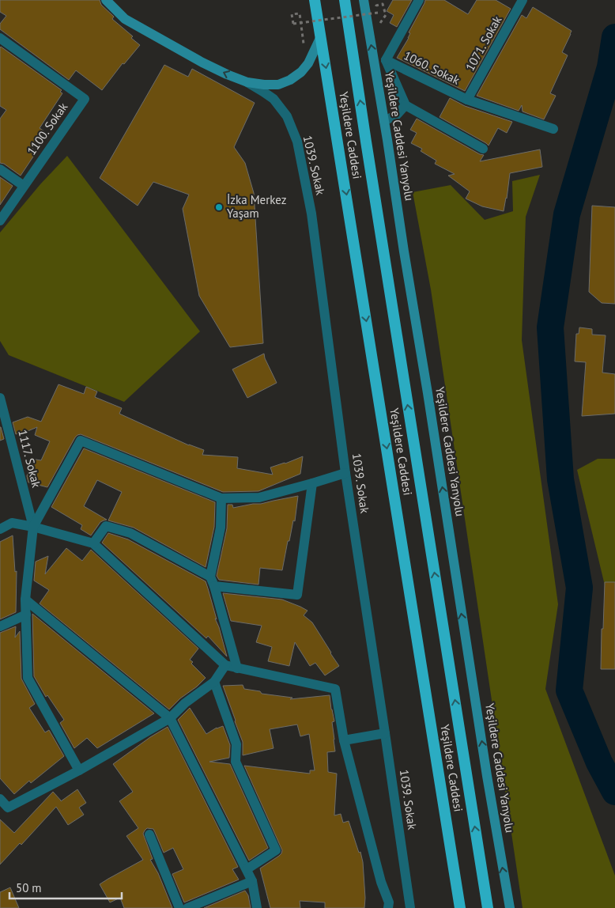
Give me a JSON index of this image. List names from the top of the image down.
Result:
{
  "streets": {
    "highway": ["Yeşildere Caddesi"],
    "main road": ["Yeşildere Caddesi Yanyolu", "1039. Sokak"],
    "street": [
      "1071. Sokak",
      "1060. Sokak",
      "1100. Sokak",
      "1117. Sokak"
    ]
  },
  "crossings": [
    ["1071. Sokak", "1060. Sokak"]
  ],
  "one_way": ["Yeşildere Caddesi Yanyolu"],
  "places": ["İzka Merkez Yaşam"],
  "scale_bar": "50 m"
}
